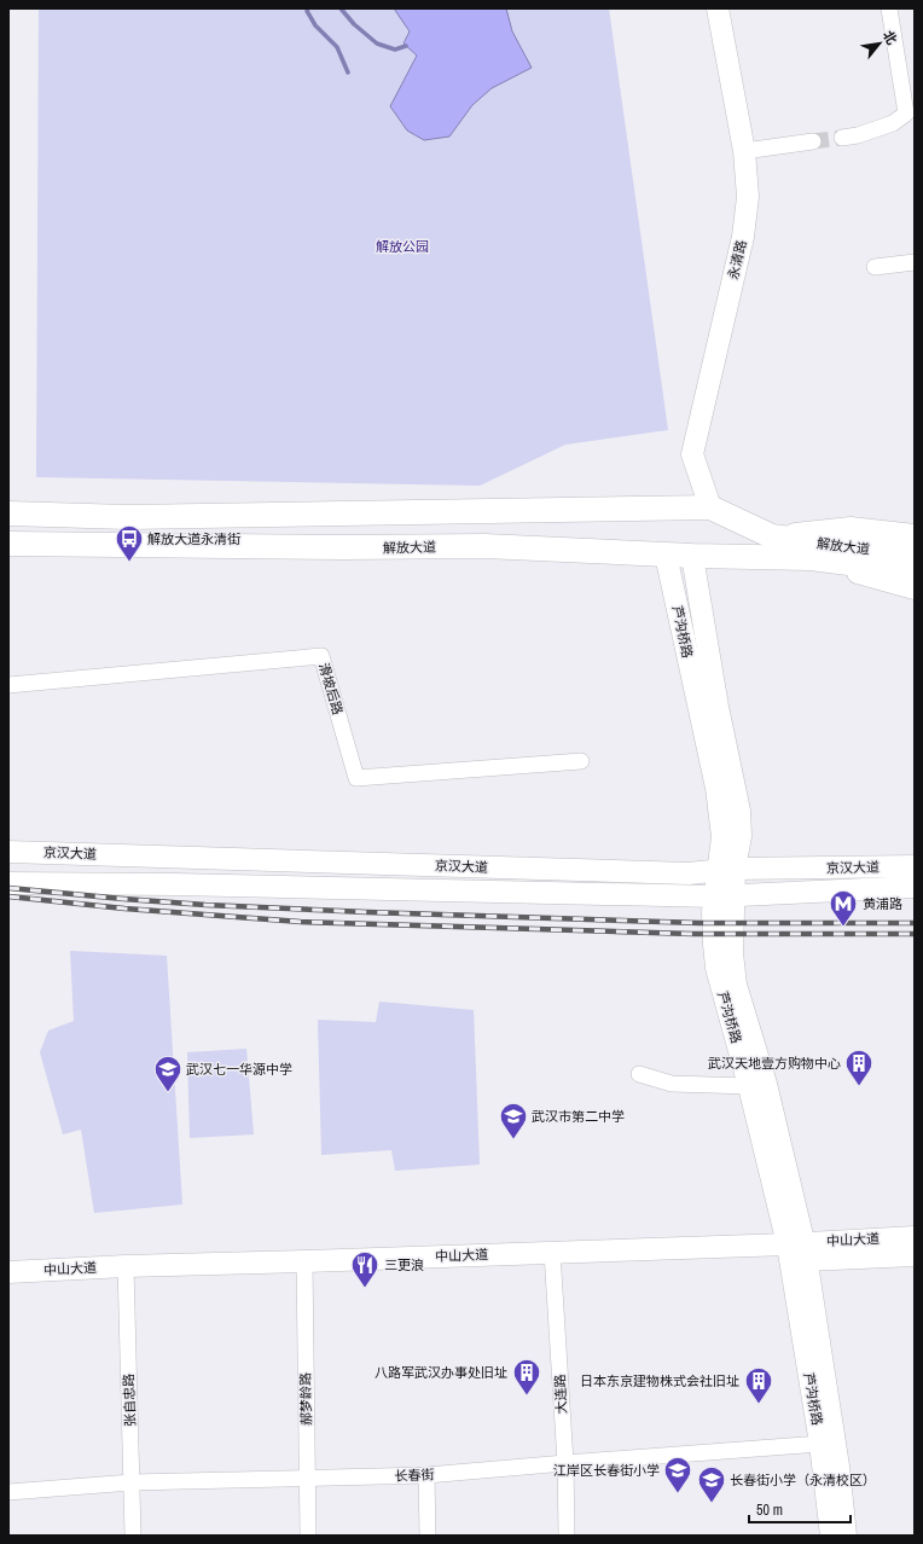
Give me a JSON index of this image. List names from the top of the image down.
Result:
{
  "streets": {
    "main road": [
      "永清路",
      "解放大道",
      "芦沟桥路",
      "京汉大道",
      "中山大道"
    ],
    "street": [
      "滑坡后路",
      "大连路",
      "郝梦龄路",
      "张自忠路",
      "长春街"
    ]
  },
  "crossings": [
    ["永清路", "解放大道"],
    ["解放大道", "芦沟桥路"],
    ["芦沟桥路", "京汉大道"],
    ["芦沟桥路", "中山大道"],
    ["芦沟桥路", "长春街"],
    ["中山大道", "大连路"],
    ["中山大道", "郝梦龄路"],
    ["中山大道", "张自忠路"],
    ["大连路", "长春街"],
    ["郝梦龄路", "长春街"],
    ["张自忠路", "长春街"]
  ],
  "parks": ["解放公园"],
  "places": {
    "bus stop": ["解放大道永清街"],
    "metro station": ["黄浦路"],
    "building": ["武汉天地壹方购物中心", "八路军武汉办事处旧址", "日本东京建物株式会社旧址"],
    "school or university": [
      "武汉七一华源中学",
      "武汉市第二中学",
      "江岸区长春街小学",
      "长春街小学（永清校区）"
    ],
    "restaurant": ["三更浪"]
  },
  "scale_bar": "50 m",
  "north": "top right"
}
